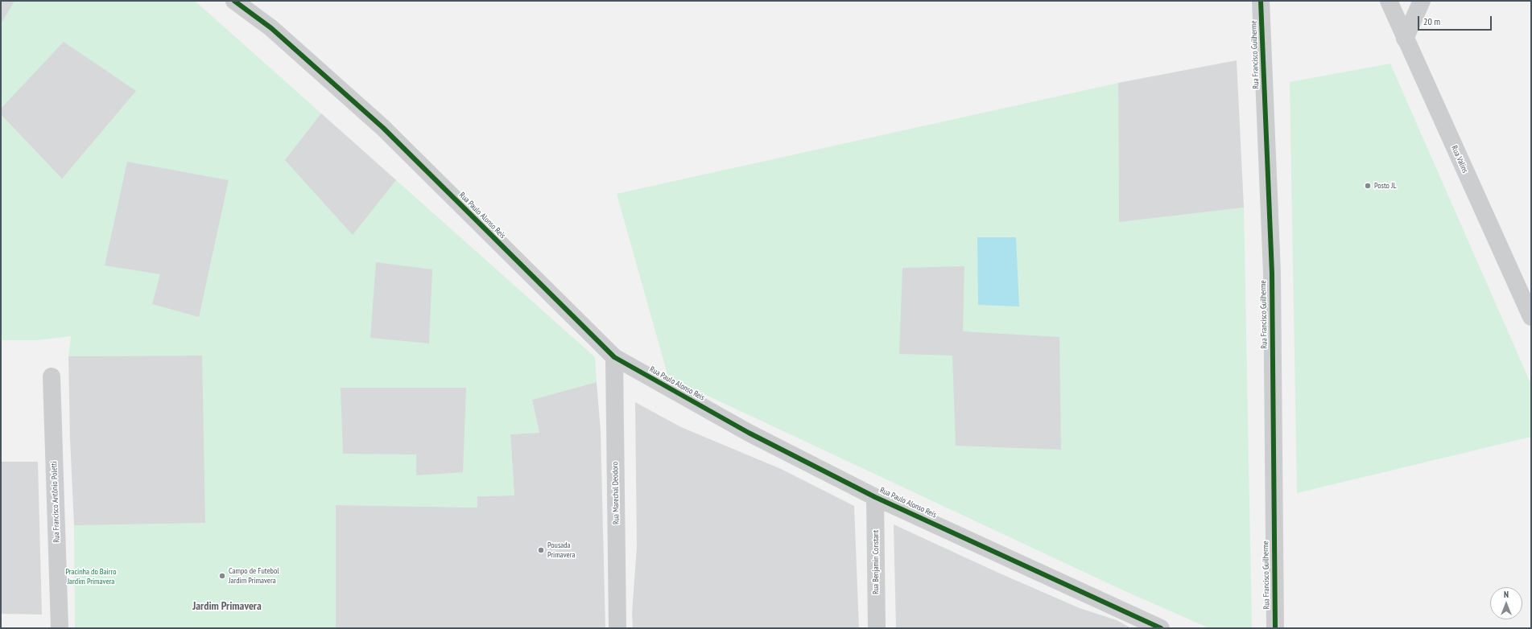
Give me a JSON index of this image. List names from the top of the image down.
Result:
{
  "streets": {
    "street": [
      "Rua Francisco Guilherme",
      "Rua Valins",
      "Rua Paulo Alonso Reis",
      "Rua Marechal Deodoro",
      "Rua Francisco Antônio Poletti",
      "Rua Benjamin Constant"
    ]
  },
  "crossings": [
    ["Rua Paulo Alonso Reis", "Rua Marechal Deodoro"],
    ["Rua Paulo Alonso Reis", "Rua Benjamin Constant"]
  ],
  "districts": ["Jardim Primavera"],
  "parks": ["Pracinha do Bairro Jardim Primavera"],
  "places": ["Posto JL", "Pousada Primavera", "Campo de Futebol Jardim Primavera"],
  "scale_bar": "20 m",
  "north": "top"
}
